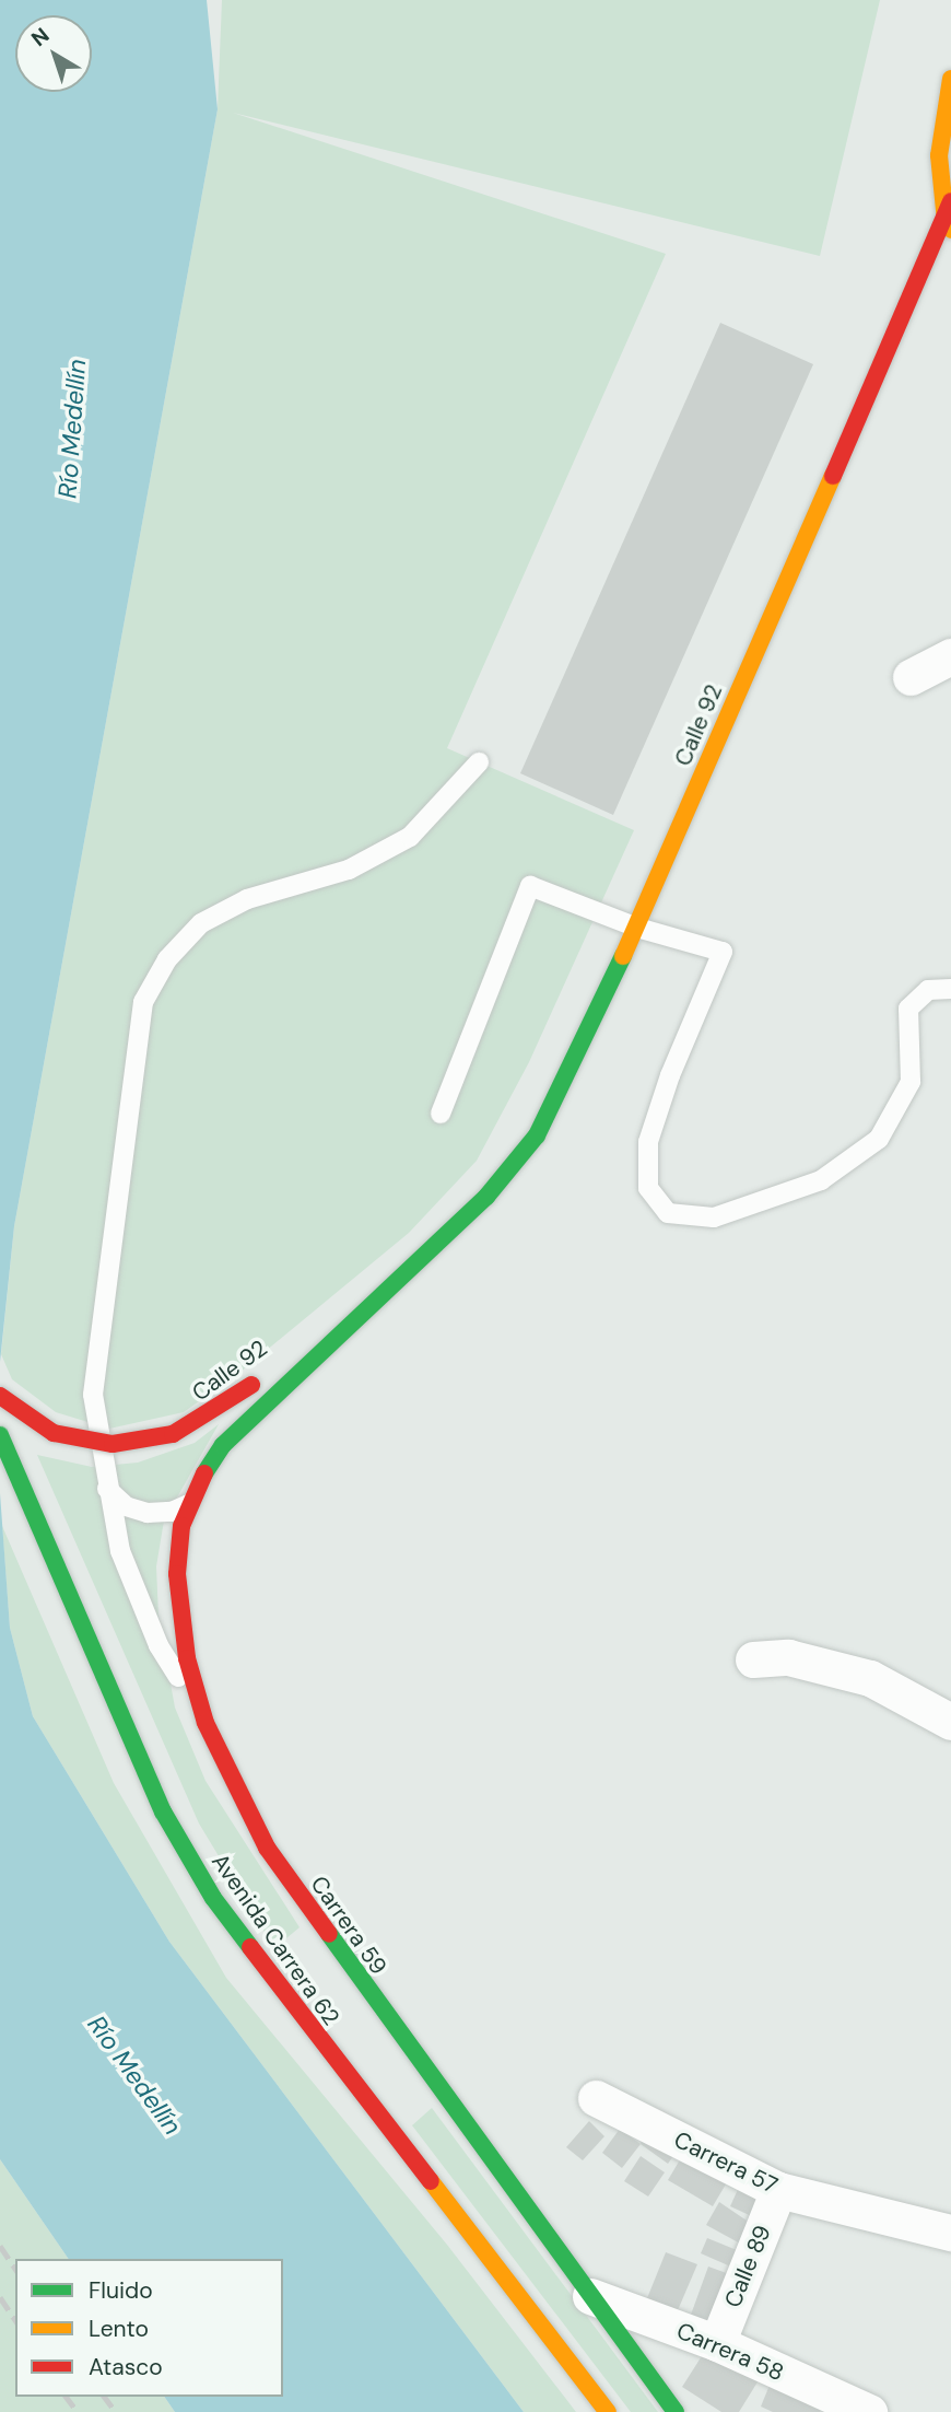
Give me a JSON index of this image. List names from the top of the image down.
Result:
{
  "streets": {
    "main road": ["Calle 92", "Carrera 59", "Avenida Carrera 62"],
    "street": ["Carrera 57", "Calle 89", "Carrera 58"]
  },
  "crossings": [
    ["Calle 92", "Carrera 59"],
    ["Carrera 59", "Carrera 58"],
    ["Carrera 57", "Calle 89"],
    ["Calle 89", "Carrera 58"]
  ],
  "water": ["Río Medellín"],
  "legend": ["Fluido", "Lento", "Atasco"],
  "north": "top left"
}
